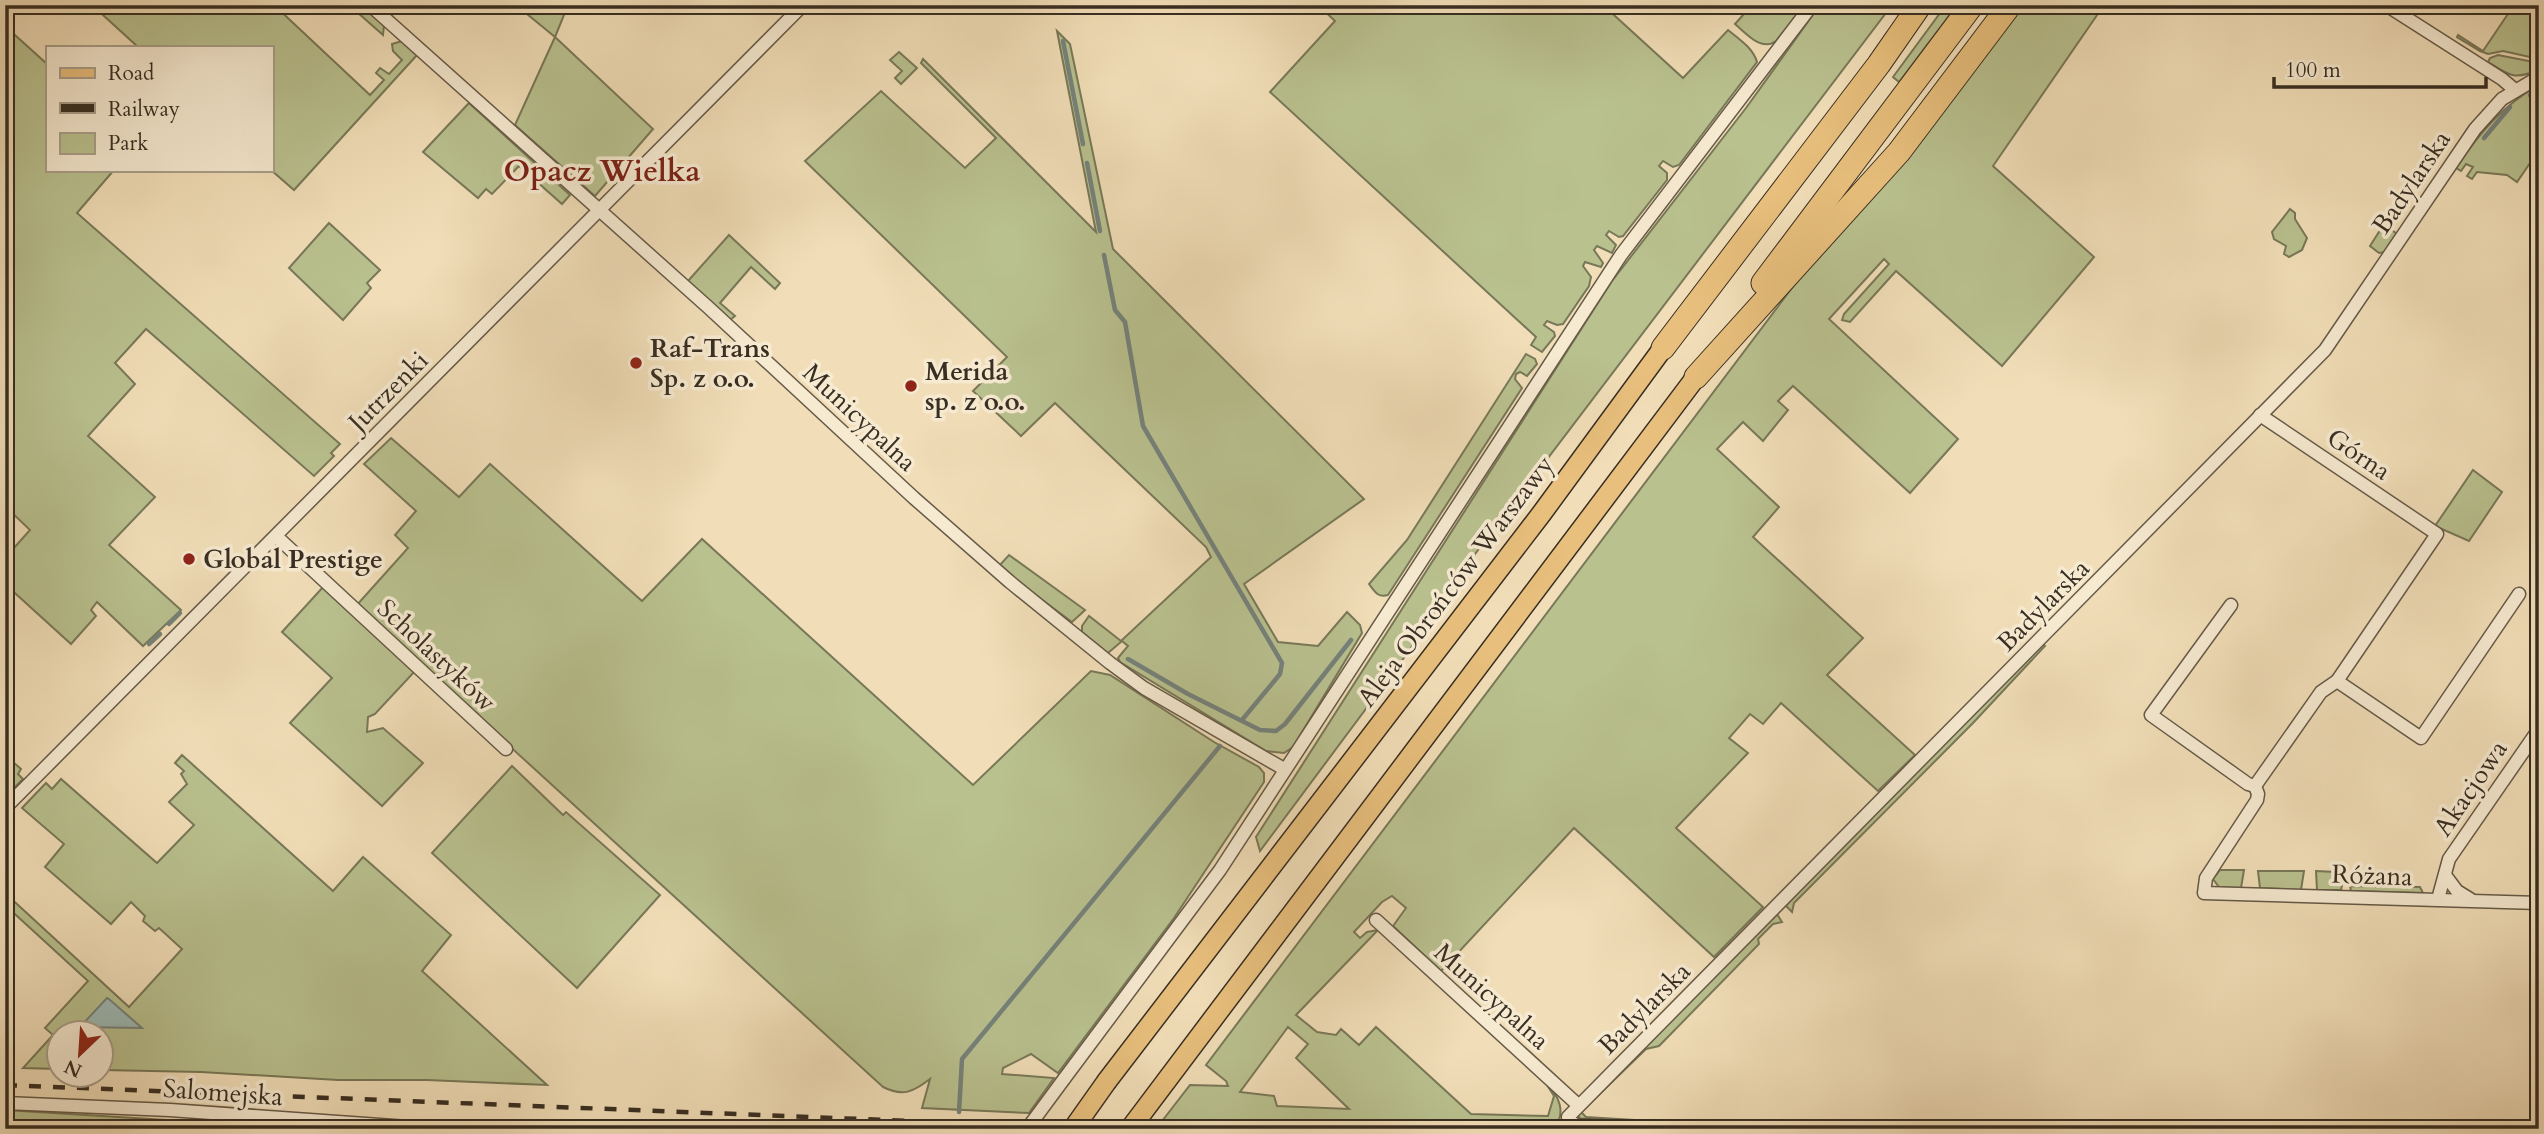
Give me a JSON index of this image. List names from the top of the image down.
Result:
{
  "streets": {
    "highway": ["Aleja Obrońców Warszawy"],
    "street": [
      "Badylarska",
      "Jutrzenki",
      "Municypalna",
      "Górna",
      "Scholastyków",
      "Akacjowa",
      "Różana",
      "Salomejska"
    ]
  },
  "crossings": [
    ["Badylarska", "Municypalna"],
    ["Badylarska", "Górna"],
    ["Jutrzenki", "Municypalna"],
    ["Jutrzenki", "Scholastyków"],
    ["Akacjowa", "Różana"]
  ],
  "districts": ["Opacz Wielka"],
  "places": ["Raf-Trans Sp. z o.o.", "Merida sp. z o.o.", "Global Prestige"],
  "legend": ["Road", "Railway", "Park"],
  "scale_bar": "100 m",
  "north": "bottom left"
}
